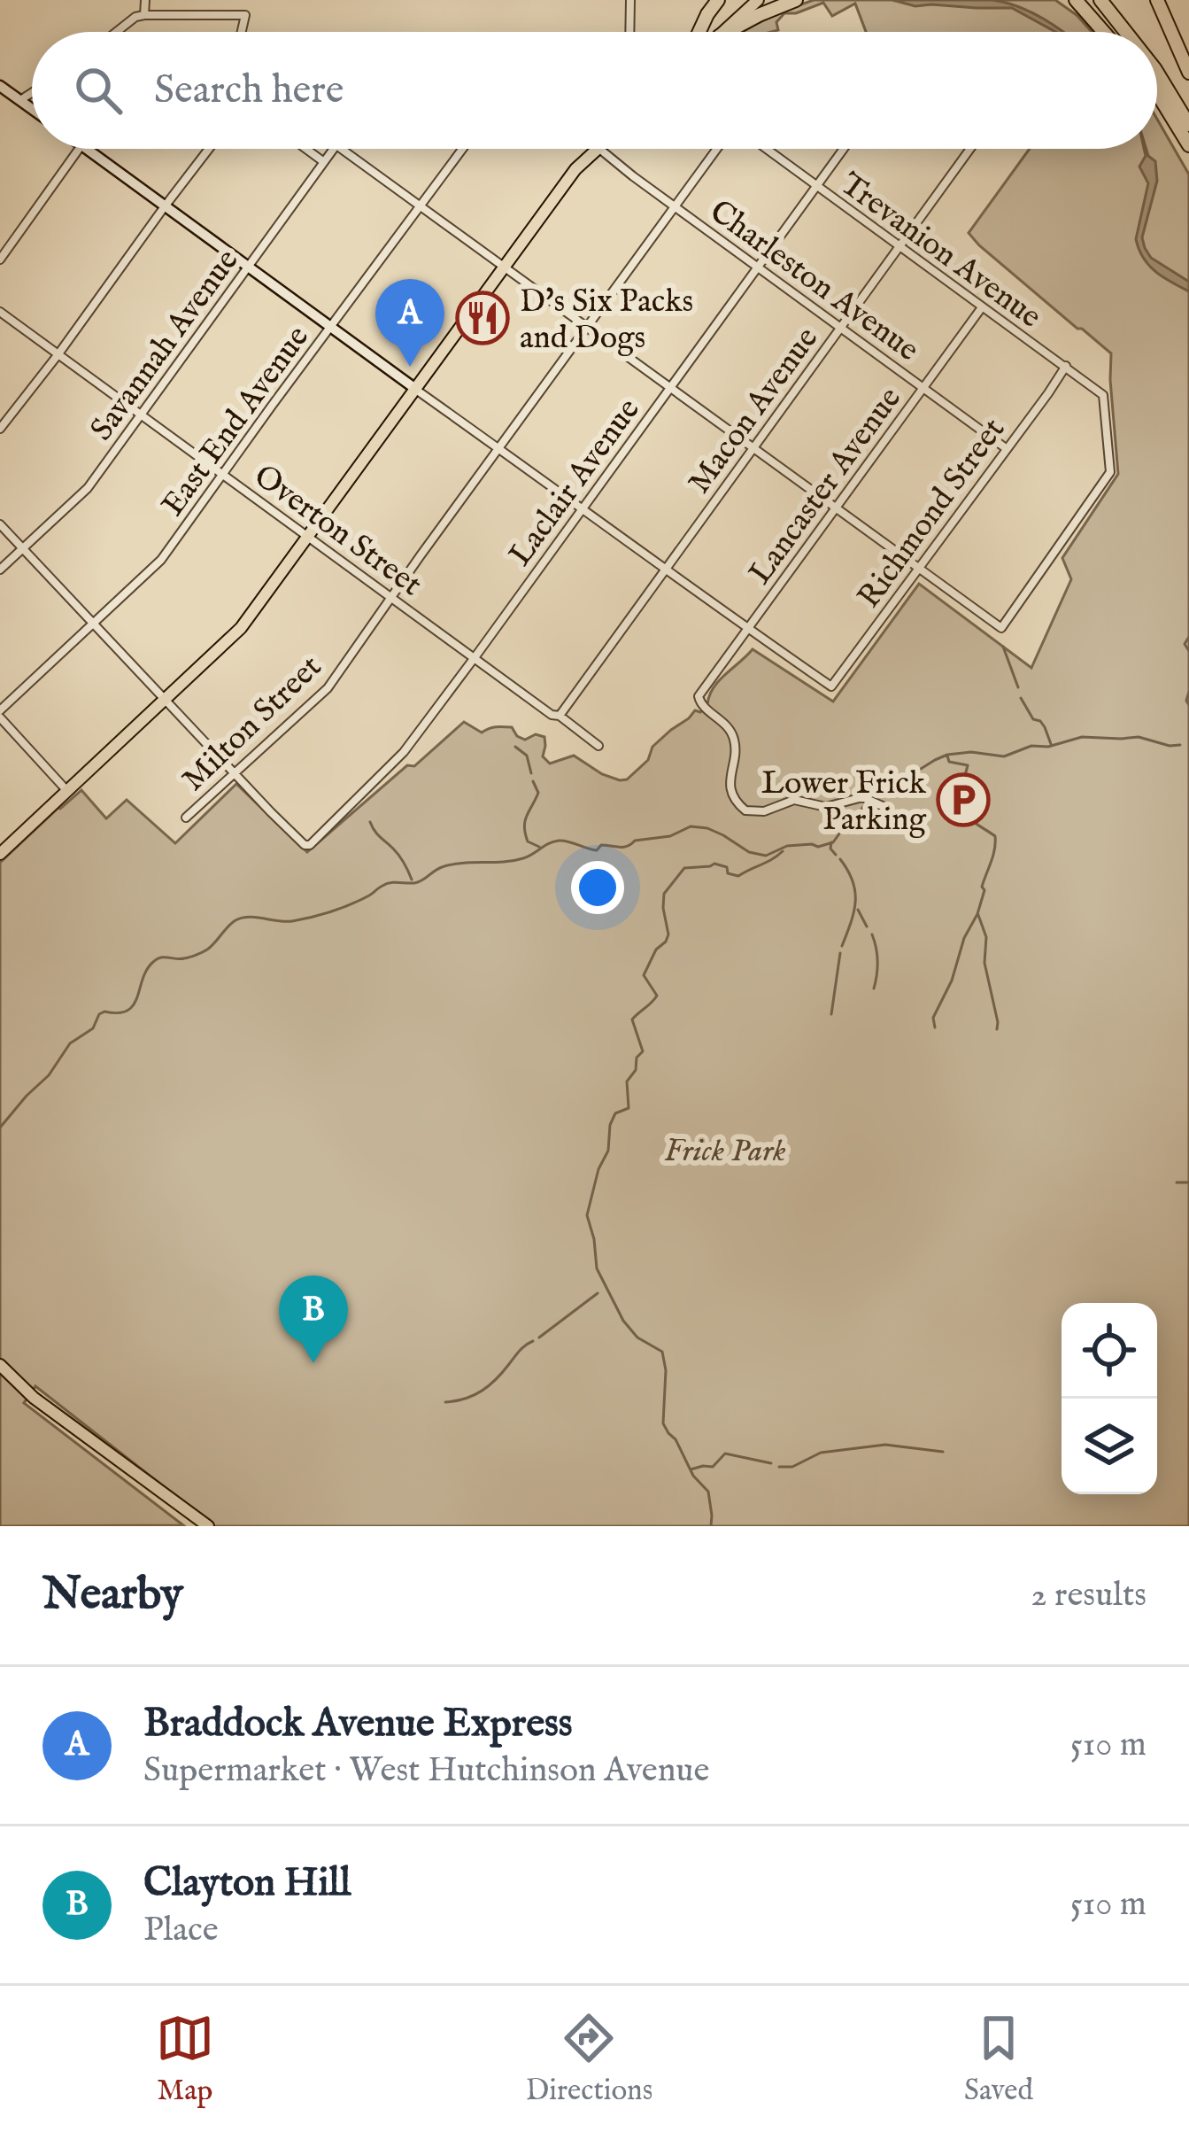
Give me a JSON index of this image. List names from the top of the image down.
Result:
{
  "streets": {
    "street": [
      "Trevanion Avenue",
      "Charleston Avenue",
      "Savannah Avenue",
      "Macon Avenue",
      "East End Avenue",
      "Laclair Avenue",
      "Lancaster Avenue",
      "Richmond Street",
      "Overton Street",
      "Milton Street"
    ]
  },
  "crossings": [
    ["Trevanion Avenue", "Macon Avenue"],
    ["Trevanion Avenue", "Laclair Avenue"],
    ["Trevanion Avenue", "Lancaster Avenue"],
    ["Trevanion Avenue", "Richmond Street"],
    ["Charleston Avenue", "Macon Avenue"],
    ["Charleston Avenue", "Laclair Avenue"],
    ["Charleston Avenue", "Lancaster Avenue"],
    ["Charleston Avenue", "Richmond Street"],
    ["Savannah Avenue", "Overton Street"],
    ["Macon Avenue", "Overton Street"],
    ["East End Avenue", "Overton Street"],
    ["Laclair Avenue", "Overton Street"],
    ["Laclair Avenue", "Milton Street"],
    ["Lancaster Avenue", "Richmond Street"],
    ["Overton Street", "Milton Street"]
  ],
  "parks": ["Frick Park"],
  "places": {
    "restaurant": ["D's Six Packs and Dogs"],
    "parking": ["Lower Frick Parking"]
  },
  "page": {
    "search": "Search here",
    "pins": ["A", "B"],
    "heading": ["Nearby", "2 results"],
    "list": [
      {
        "mark": "A",
        "name": "Braddock Avenue Express",
        "note": "Supermarket · West Hutchinson Avenue",
        "value": "510 m"
      },
      {
        "mark": "B",
        "name": "Clayton Hill",
        "note": "Place",
        "value": "510 m"
      }
    ],
    "nav": ["Map", "Directions", "Saved"]
  }
}
